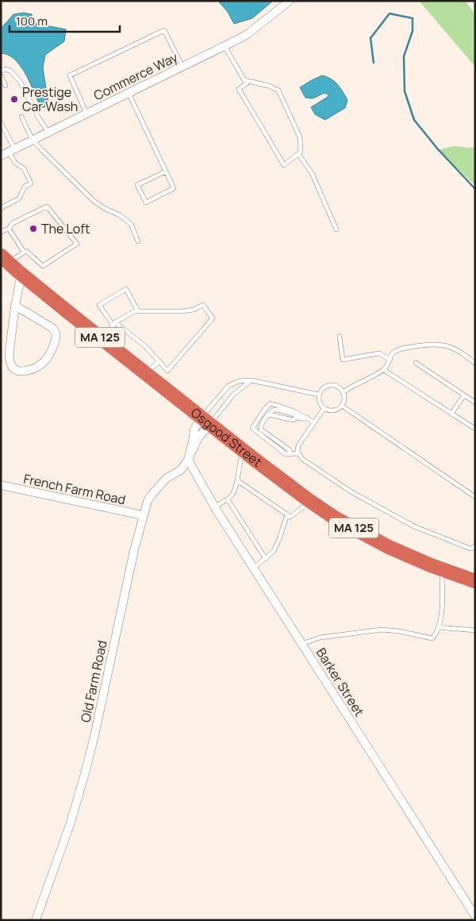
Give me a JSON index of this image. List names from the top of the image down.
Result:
{
  "streets": {
    "highway": ["MA 125", "Osgood Street"],
    "street": [
      "Commerce Way",
      "French Farm Road",
      "Old Farm Road",
      "Barker Street"
    ]
  },
  "crossings": [
    ["French Farm Road", "Old Farm Road"],
    ["Old Farm Road", "Barker Street"]
  ],
  "places": ["Prestige Car Wash", "The Loft"],
  "scale_bar": "100 m"
}
